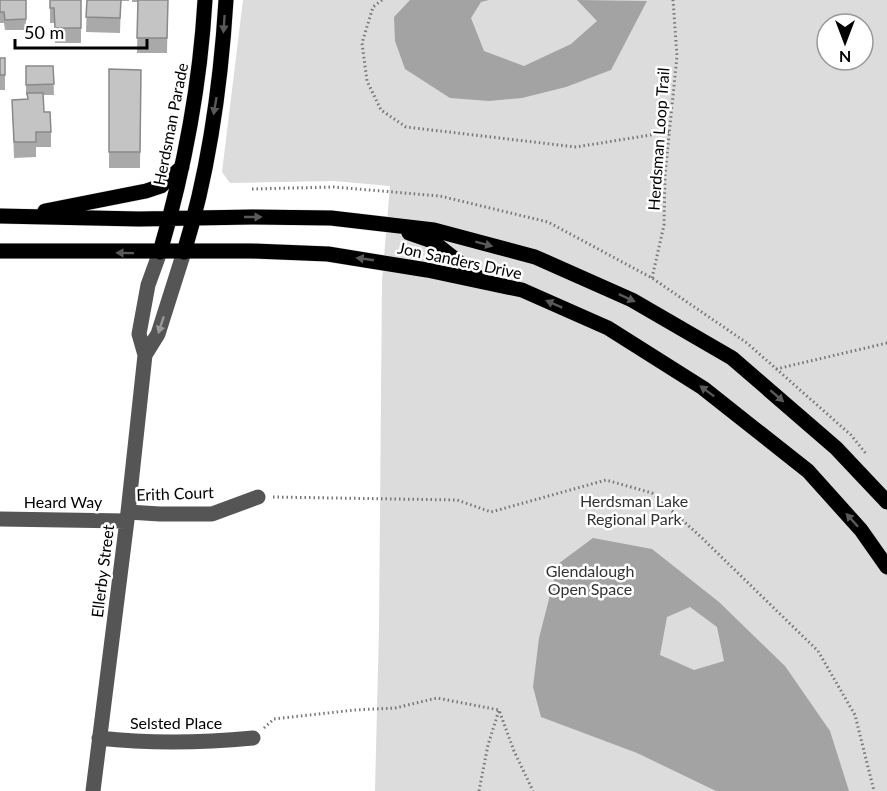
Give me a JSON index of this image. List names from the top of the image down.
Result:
{
  "streets": {
    "main road": ["Herdsman Parade", "Jon Sanders Drive"],
    "street": [
      "Erith Court",
      "Heard Way",
      "Ellerby Street",
      "Selsted Place"
    ],
    "path": ["Herdsman Loop Trail"]
  },
  "crossings": [
    ["Herdsman Parade", "Jon Sanders Drive"],
    ["Herdsman Parade", "Ellerby Street"],
    ["Jon Sanders Drive", "Ellerby Street"],
    ["Erith Court", "Heard Way"],
    ["Erith Court", "Ellerby Street"],
    ["Heard Way", "Ellerby Street"],
    ["Ellerby Street", "Selsted Place"]
  ],
  "parks": ["Herdsman Lake Regional Park", "Glendalough Open Space"],
  "scale_bar": "50 m",
  "north": "bottom"
}
